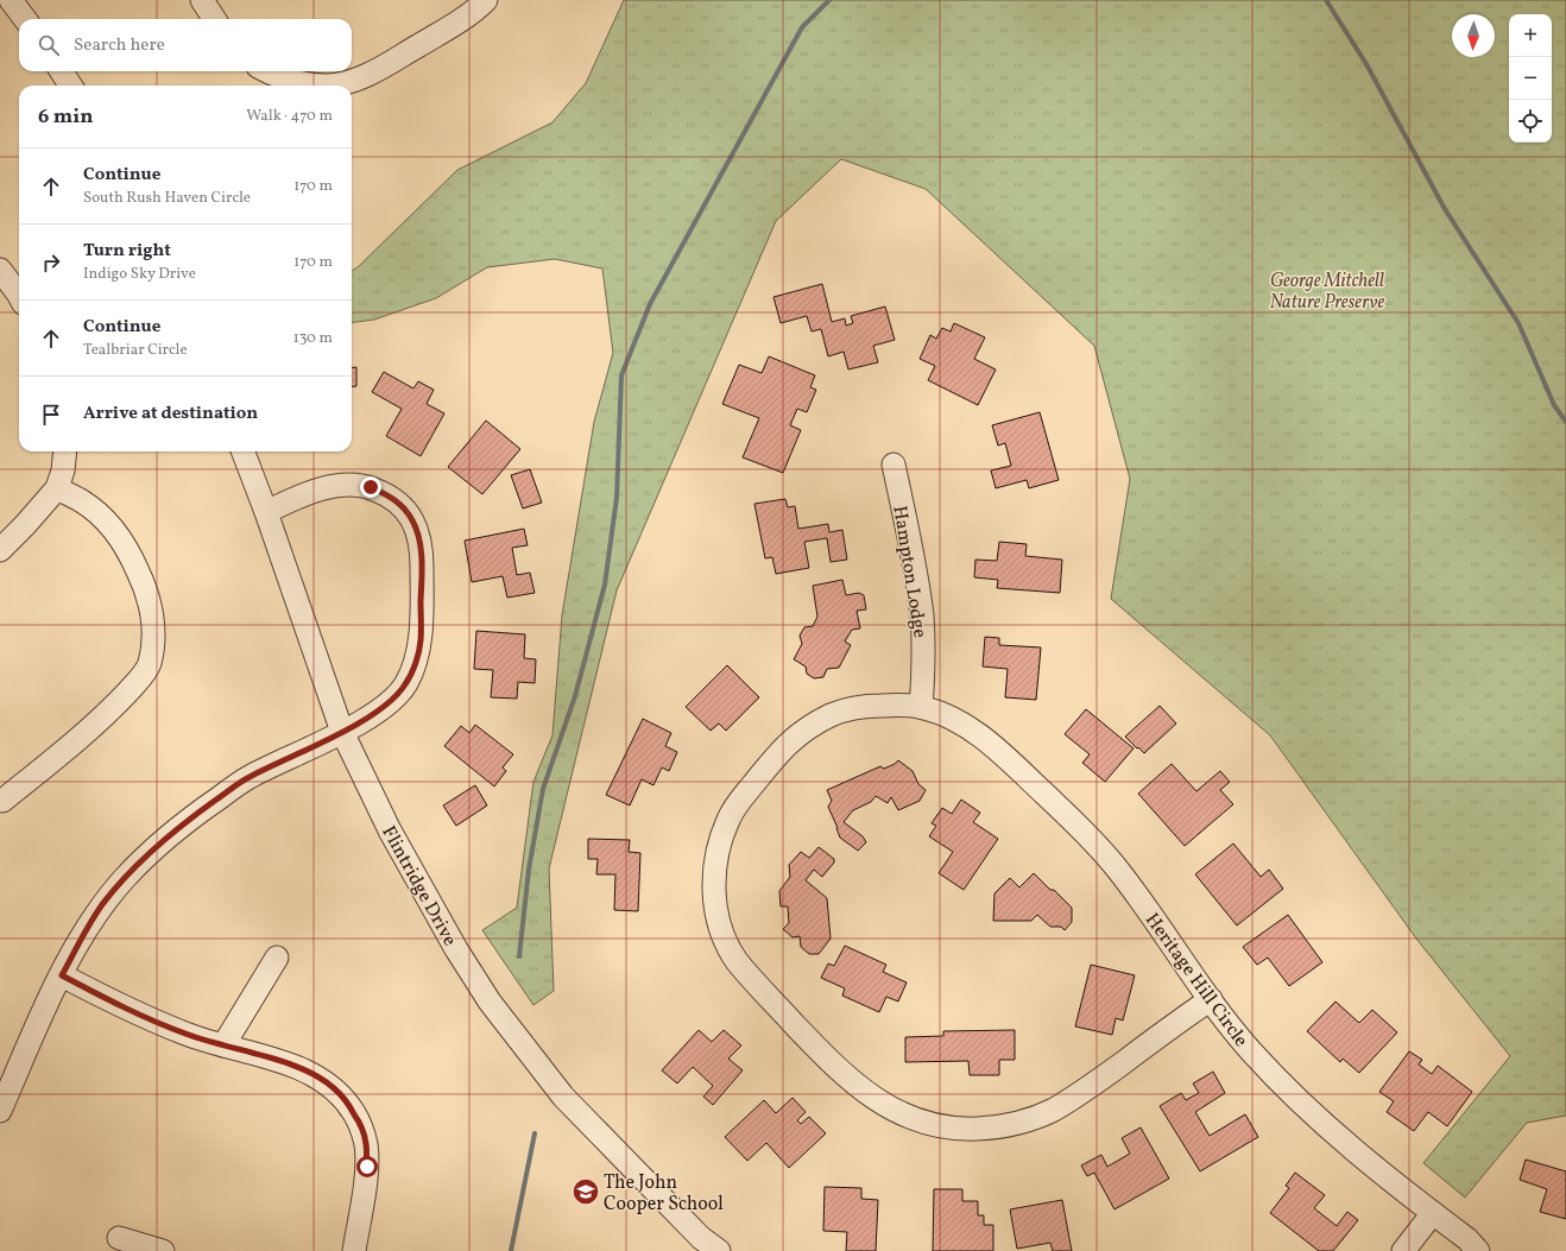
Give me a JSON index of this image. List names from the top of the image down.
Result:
{
  "streets": {
    "street": ["Hampton Lodge", "Flintridge Drive", "Heritage Hill Circle"]
  },
  "crossings": [
    ["Hampton Lodge", "Heritage Hill Circle"]
  ],
  "parks": ["George Mitchell Nature Preserve"],
  "places": {
    "school or university": ["The John Cooper School"]
  },
  "north": "bottom",
  "page": {
    "map_buttons": ["+", "−"],
    "search": "Search here",
    "heading": ["6 min", "Walk · 470 m"],
    "list": [
      ["Continue", "South Rush Haven Circle", "170 m"],
      ["Turn right", "Indigo Sky Drive", "170 m"],
      ["Continue", "Tealbriar Circle", "130 m"],
      "Arrive at destination"
    ]
  }
}
